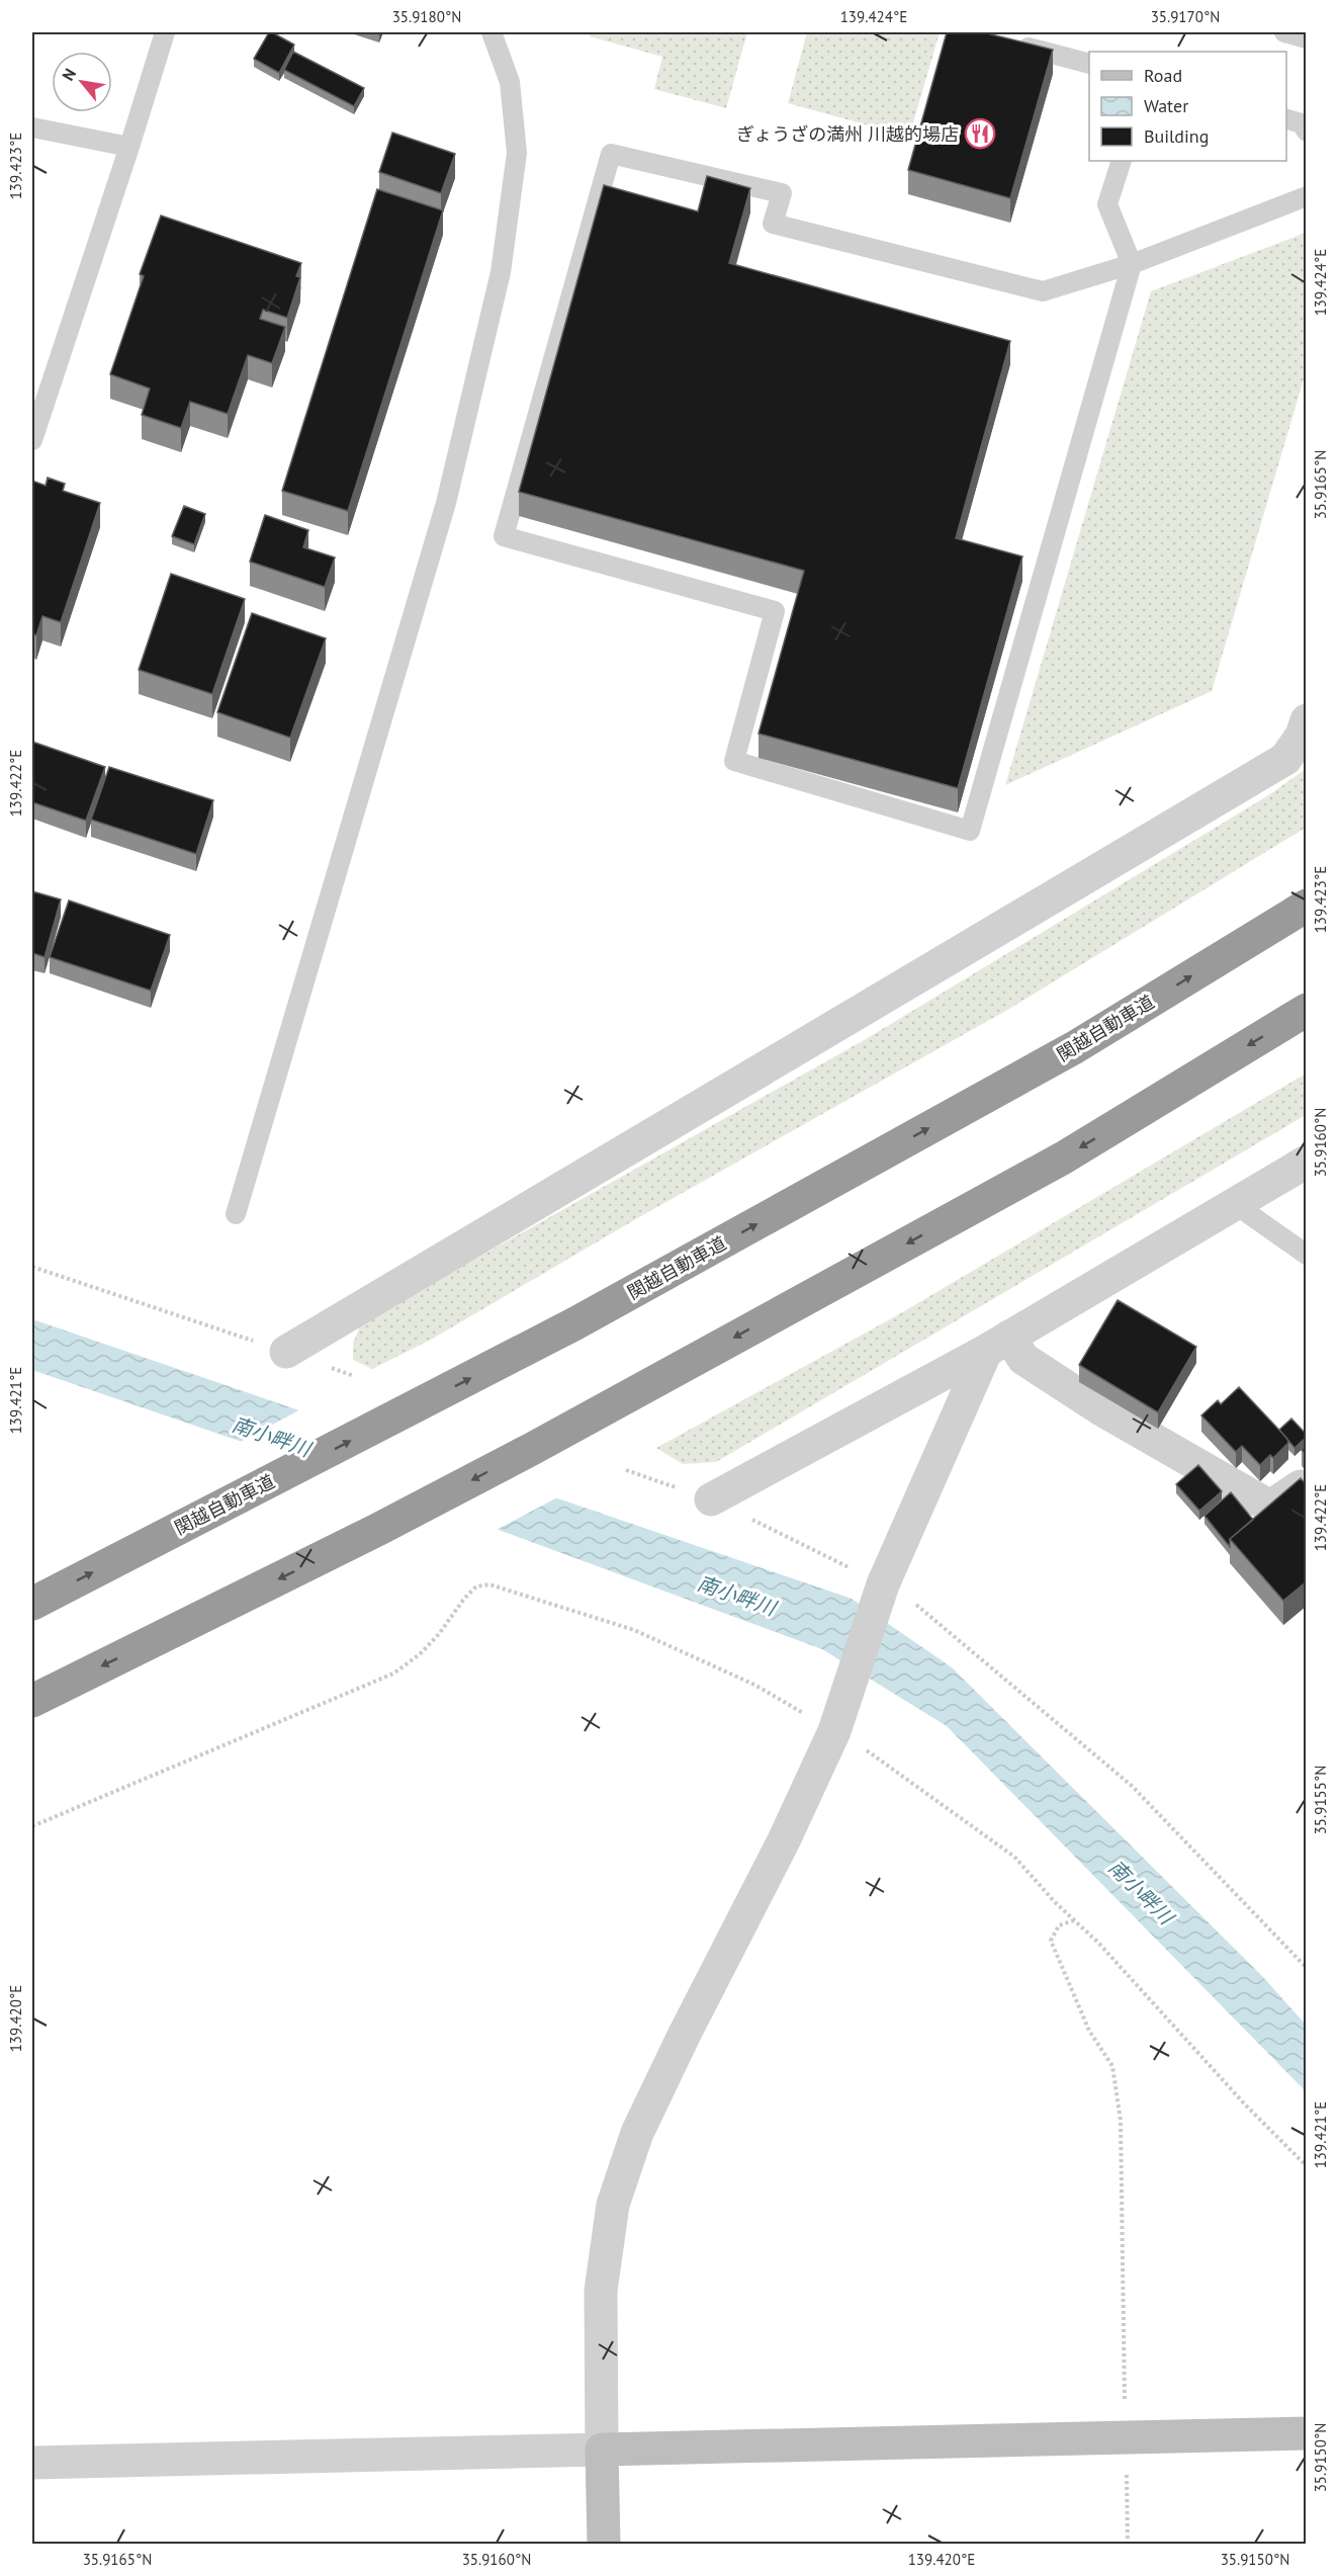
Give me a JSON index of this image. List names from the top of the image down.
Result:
{
  "streets": {
    "highway": ["関越自動車道"]
  },
  "water": ["南小畔川"],
  "places": {
    "restaurant": ["ぎょうざの満州 川越的場店"]
  },
  "legend": ["Road", "Water", "Building"],
  "north": "top left",
  "coordinates": [
    "35.9180°N",
    "139.424°E",
    "35.9170°N",
    "139.423°E",
    "35.9165°N",
    "139.422°E",
    "35.9160°N",
    "139.421°E",
    "35.9155°N",
    "139.420°E",
    "35.9150°N"
  ]
}
